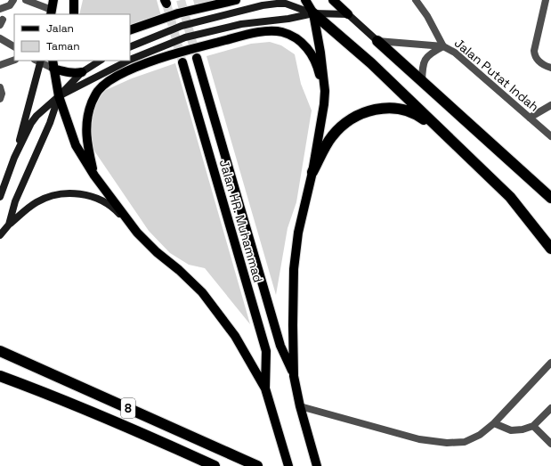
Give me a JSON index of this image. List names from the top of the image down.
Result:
{
  "streets": {
    "highway": ["8"],
    "main road": ["Jalan HR. Muhammad"],
    "street": ["Jalan Putat Indah"]
  },
  "legend": ["Jalan", "Taman"]
}
